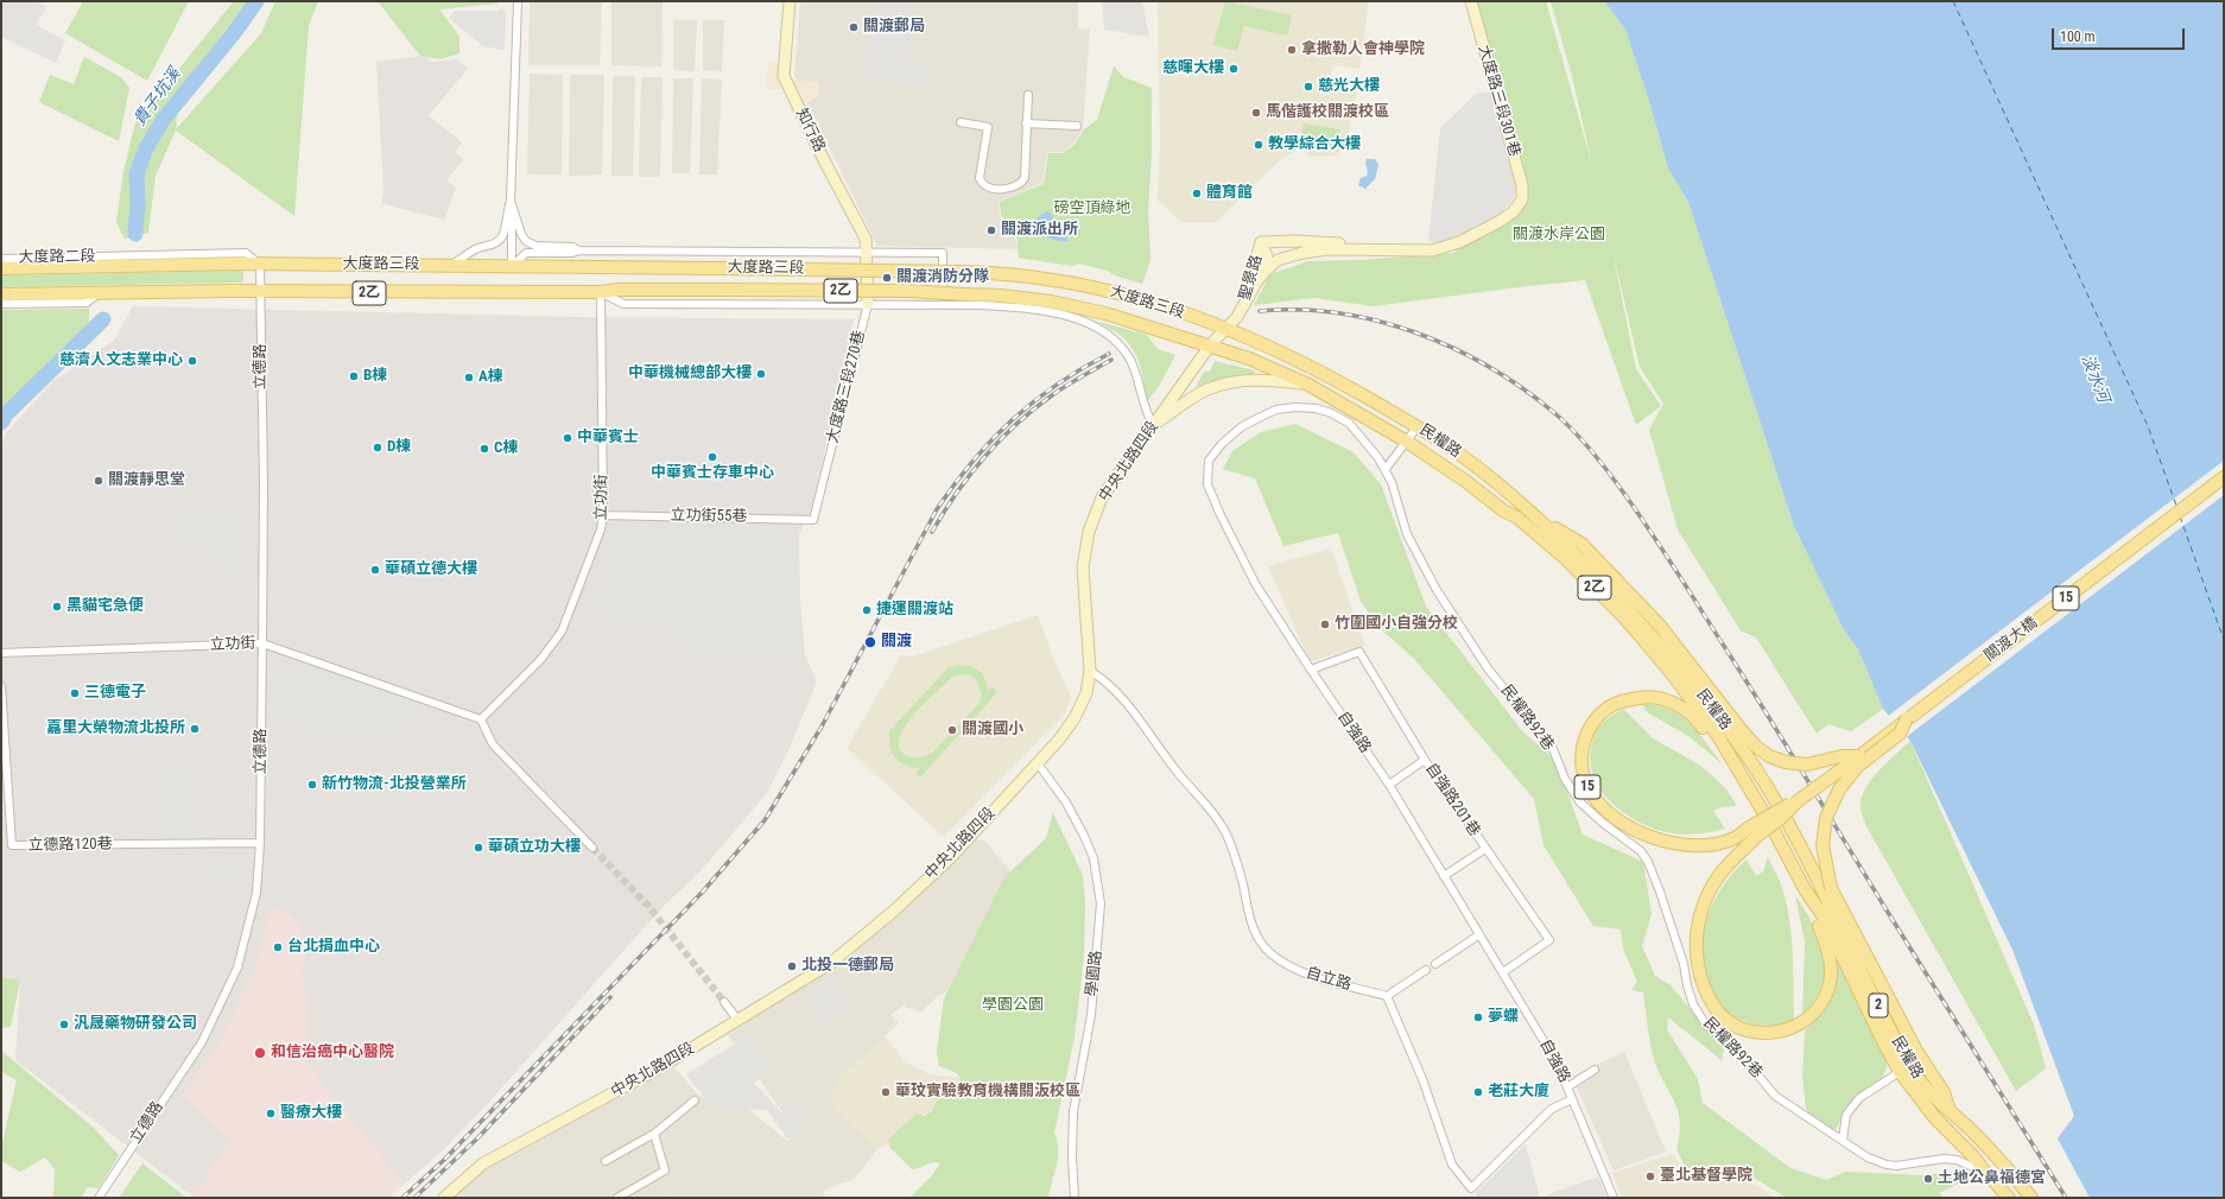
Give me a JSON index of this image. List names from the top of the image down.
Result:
{
  "streets": {
    "main road": [
      "大度路二段",
      "大度路三段",
      "2乙",
      "民權路",
      "15",
      "關渡大橋",
      "2"
    ],
    "street": [
      "大度路三段301巷",
      "知行路",
      "聖景路",
      "立德路",
      "大度路三段270巷",
      "中央北路四段",
      "立功街",
      "立功街55巷",
      "民權路92巷",
      "自強路",
      "自強路201巷",
      "立德路120巷",
      "學園路",
      "自立路"
    ]
  },
  "crossings": [
    ["知行路", "大度路三段"],
    ["知行路", "大度路三段270巷"],
    ["大度路二段", "大度路三段"],
    ["大度路三段", "2乙"],
    ["大度路三段", "立德路"],
    ["大度路三段", "大度路三段270巷"],
    ["大度路三段", "民權路"],
    ["大度路三段", "中央北路四段"],
    ["大度路三段", "立功街"],
    ["聖景路", "中央北路四段"],
    ["立德路", "立功街"],
    ["立德路", "立德路120巷"],
    ["大度路三段270巷", "立功街55巷"],
    ["民權路", "關渡大橋"],
    ["民權路", "民權路92巷"],
    ["中央北路四段", "學園路"],
    ["中央北路四段", "自立路"],
    ["立功街", "立功街55巷"],
    ["民權路92巷", "自強路"],
    ["自強路", "自強路201巷"]
  ],
  "water": ["貴子坑溪", "淡水河"],
  "parks": ["磅空頂綠地", "關渡水岸公園", "學園公園"],
  "places": [
    "關渡郵局",
    "拿撒勒人會神學院",
    "慈暉大樓",
    "慈光大樓",
    "馬偕護校關渡校區",
    "教學綜合大樓",
    "體育館",
    "關渡派出所",
    "關渡消防分隊",
    "慈濟人文志業中心",
    "中華機械總部大樓",
    "B棟",
    "A棟",
    "中華賓士",
    "D棟",
    "C棟",
    "中華賓士存車中心",
    "關渡靜思堂",
    "華碩立德大樓",
    "黑貓宅急便",
    "捷運關渡站",
    "竹圍國小自強分校",
    "關渡",
    "三德電子",
    "嘉里大榮物流北投所",
    "關渡國小",
    "新竹物流-北投營業所",
    "華碩立功大樓",
    "台北捐血中心",
    "北投一德郵局",
    "夢蝶",
    "汎晟藥物研發公司",
    "和信治癌中心醫院",
    "華玟實驗教育機構關汳校區",
    "老莊大廈",
    "醫療大樓",
    "臺北基督學院",
    "土地公鼻福德宮"
  ],
  "scale_bar": "100 m"
}
